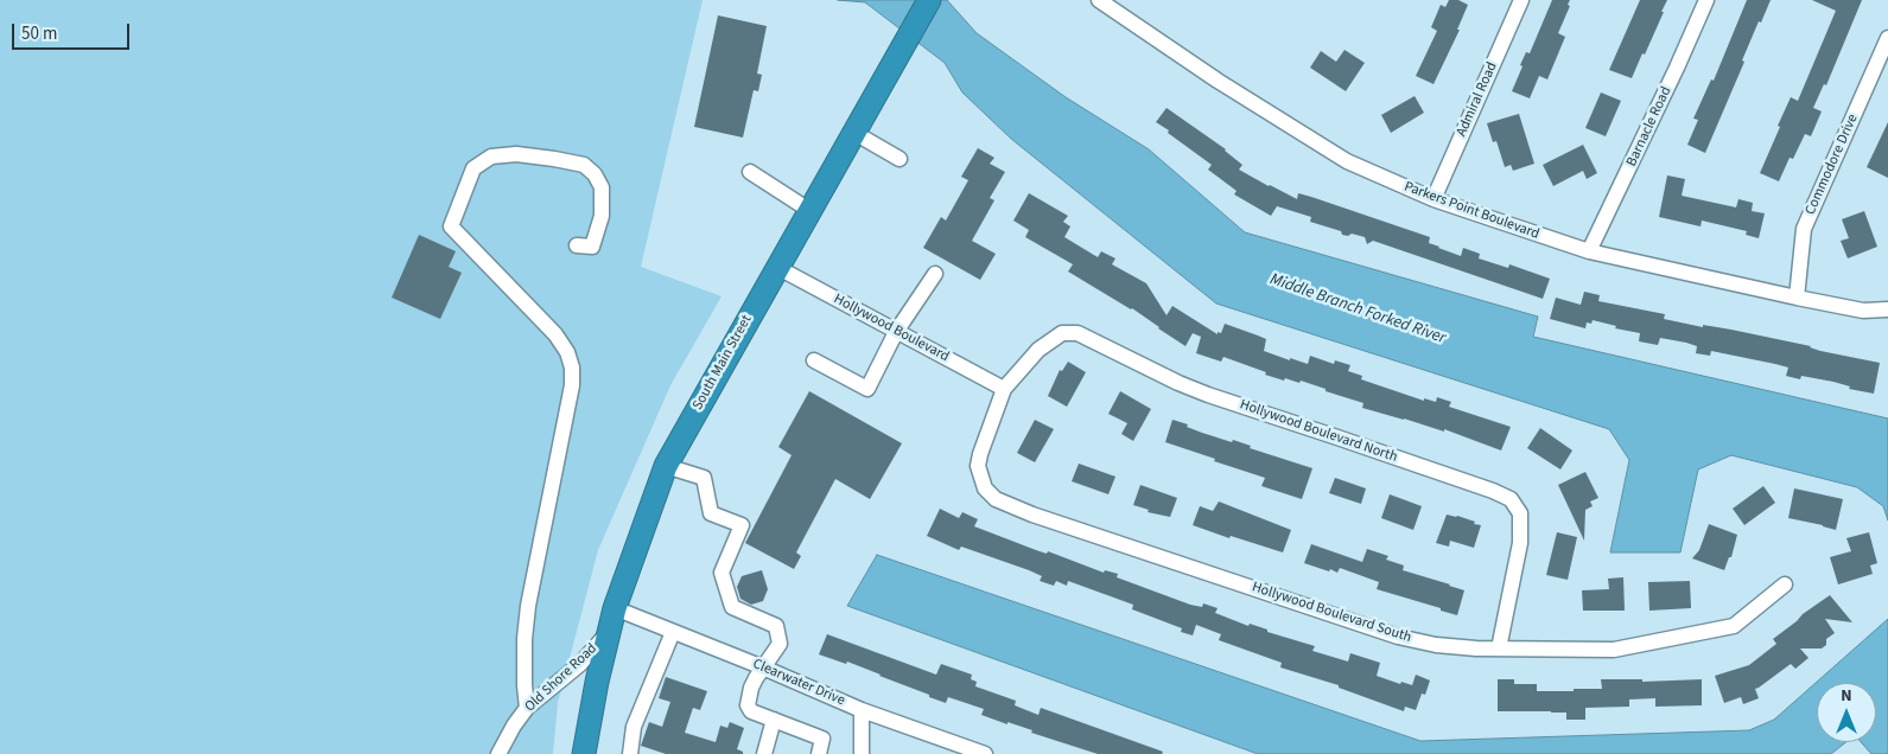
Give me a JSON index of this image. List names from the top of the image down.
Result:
{
  "streets": {
    "highway": ["South Main Street"],
    "street": [
      "Admiral Road",
      "Barnacle Road",
      "Commodore Drive",
      "Parkers Point Boulevard",
      "Hollywood Boulevard",
      "Hollywood Boulevard North",
      "Hollywood Boulevard South",
      "Old Shore Road",
      "Clearwater Drive"
    ]
  },
  "crossings": [
    ["Admiral Road", "Parkers Point Boulevard"],
    ["Barnacle Road", "Parkers Point Boulevard"],
    ["Commodore Drive", "Parkers Point Boulevard"],
    ["Hollywood Boulevard", "South Main Street"],
    ["Hollywood Boulevard", "Hollywood Boulevard North"],
    ["Hollywood Boulevard", "Hollywood Boulevard South"],
    ["South Main Street", "Old Shore Road"],
    ["South Main Street", "Clearwater Drive"],
    ["Hollywood Boulevard North", "Hollywood Boulevard South"]
  ],
  "water": ["Middle Branch Forked River"],
  "scale_bar": "50 m",
  "north": "top"
}
